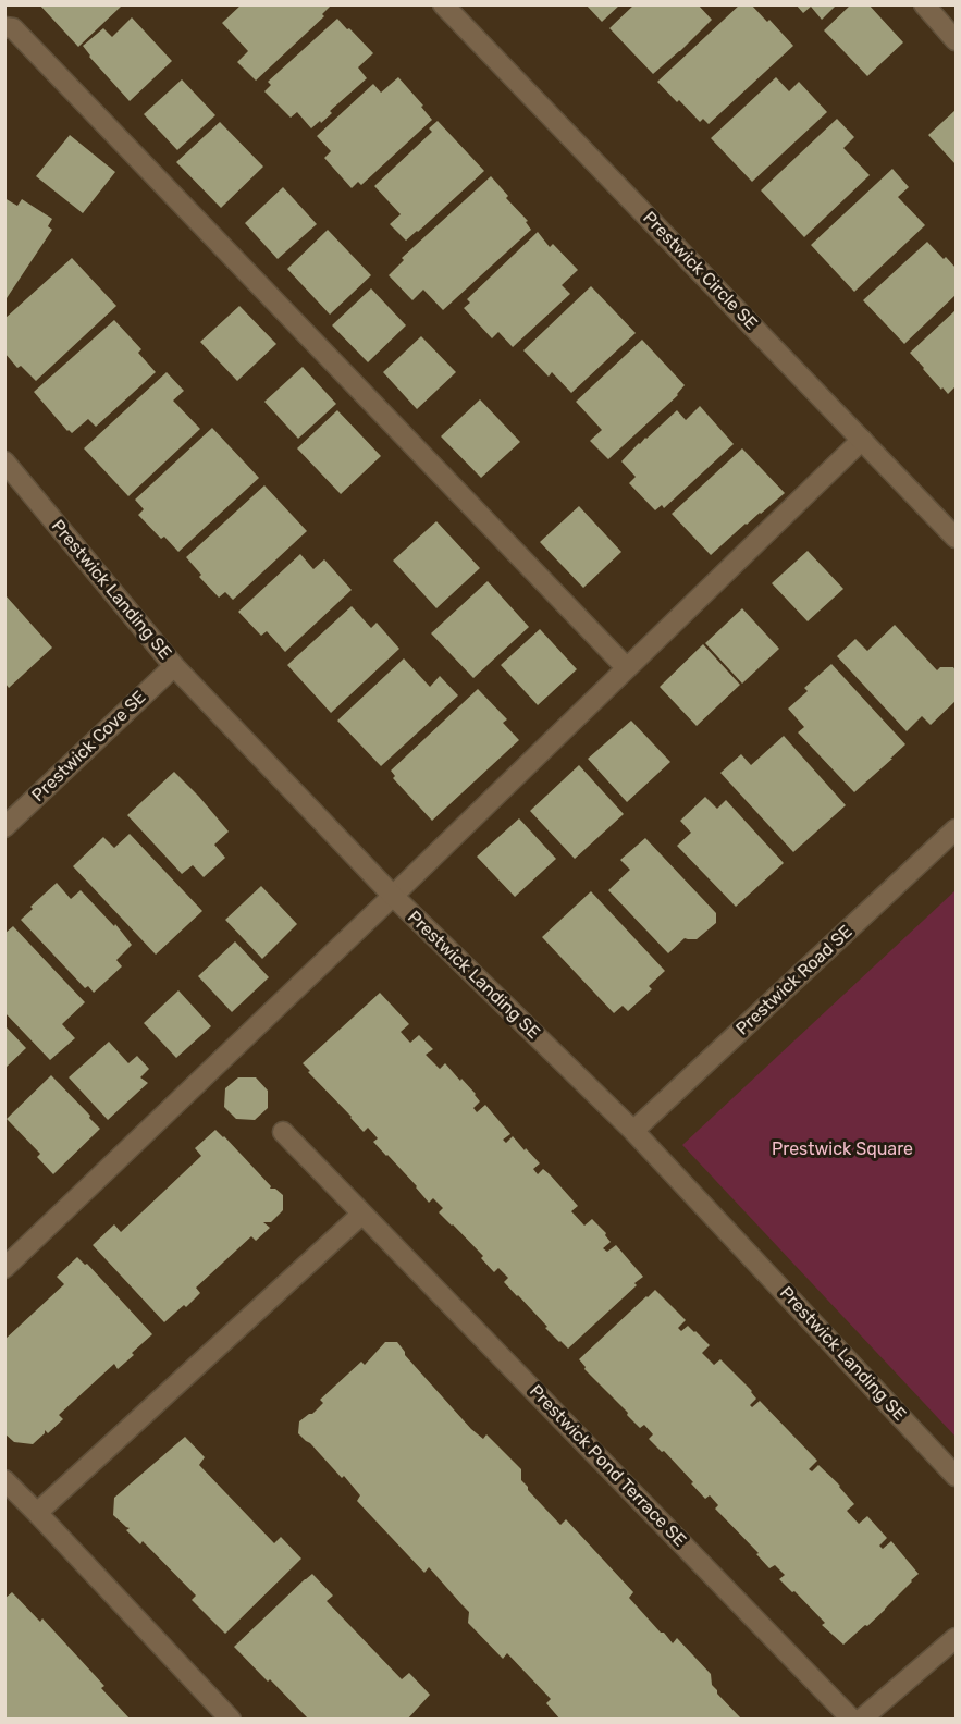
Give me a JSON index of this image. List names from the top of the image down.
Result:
{
  "streets": {
    "street": [
      "Prestwick Circle SE",
      "Prestwick Landing SE",
      "Prestwick Cove SE",
      "Prestwick Road SE",
      "Prestwick Pond Terrace SE"
    ]
  },
  "crossings": [
    ["Prestwick Landing SE", "Prestwick Cove SE"],
    ["Prestwick Landing SE", "Prestwick Road SE"]
  ],
  "parks": ["Prestwick Square"]
}
